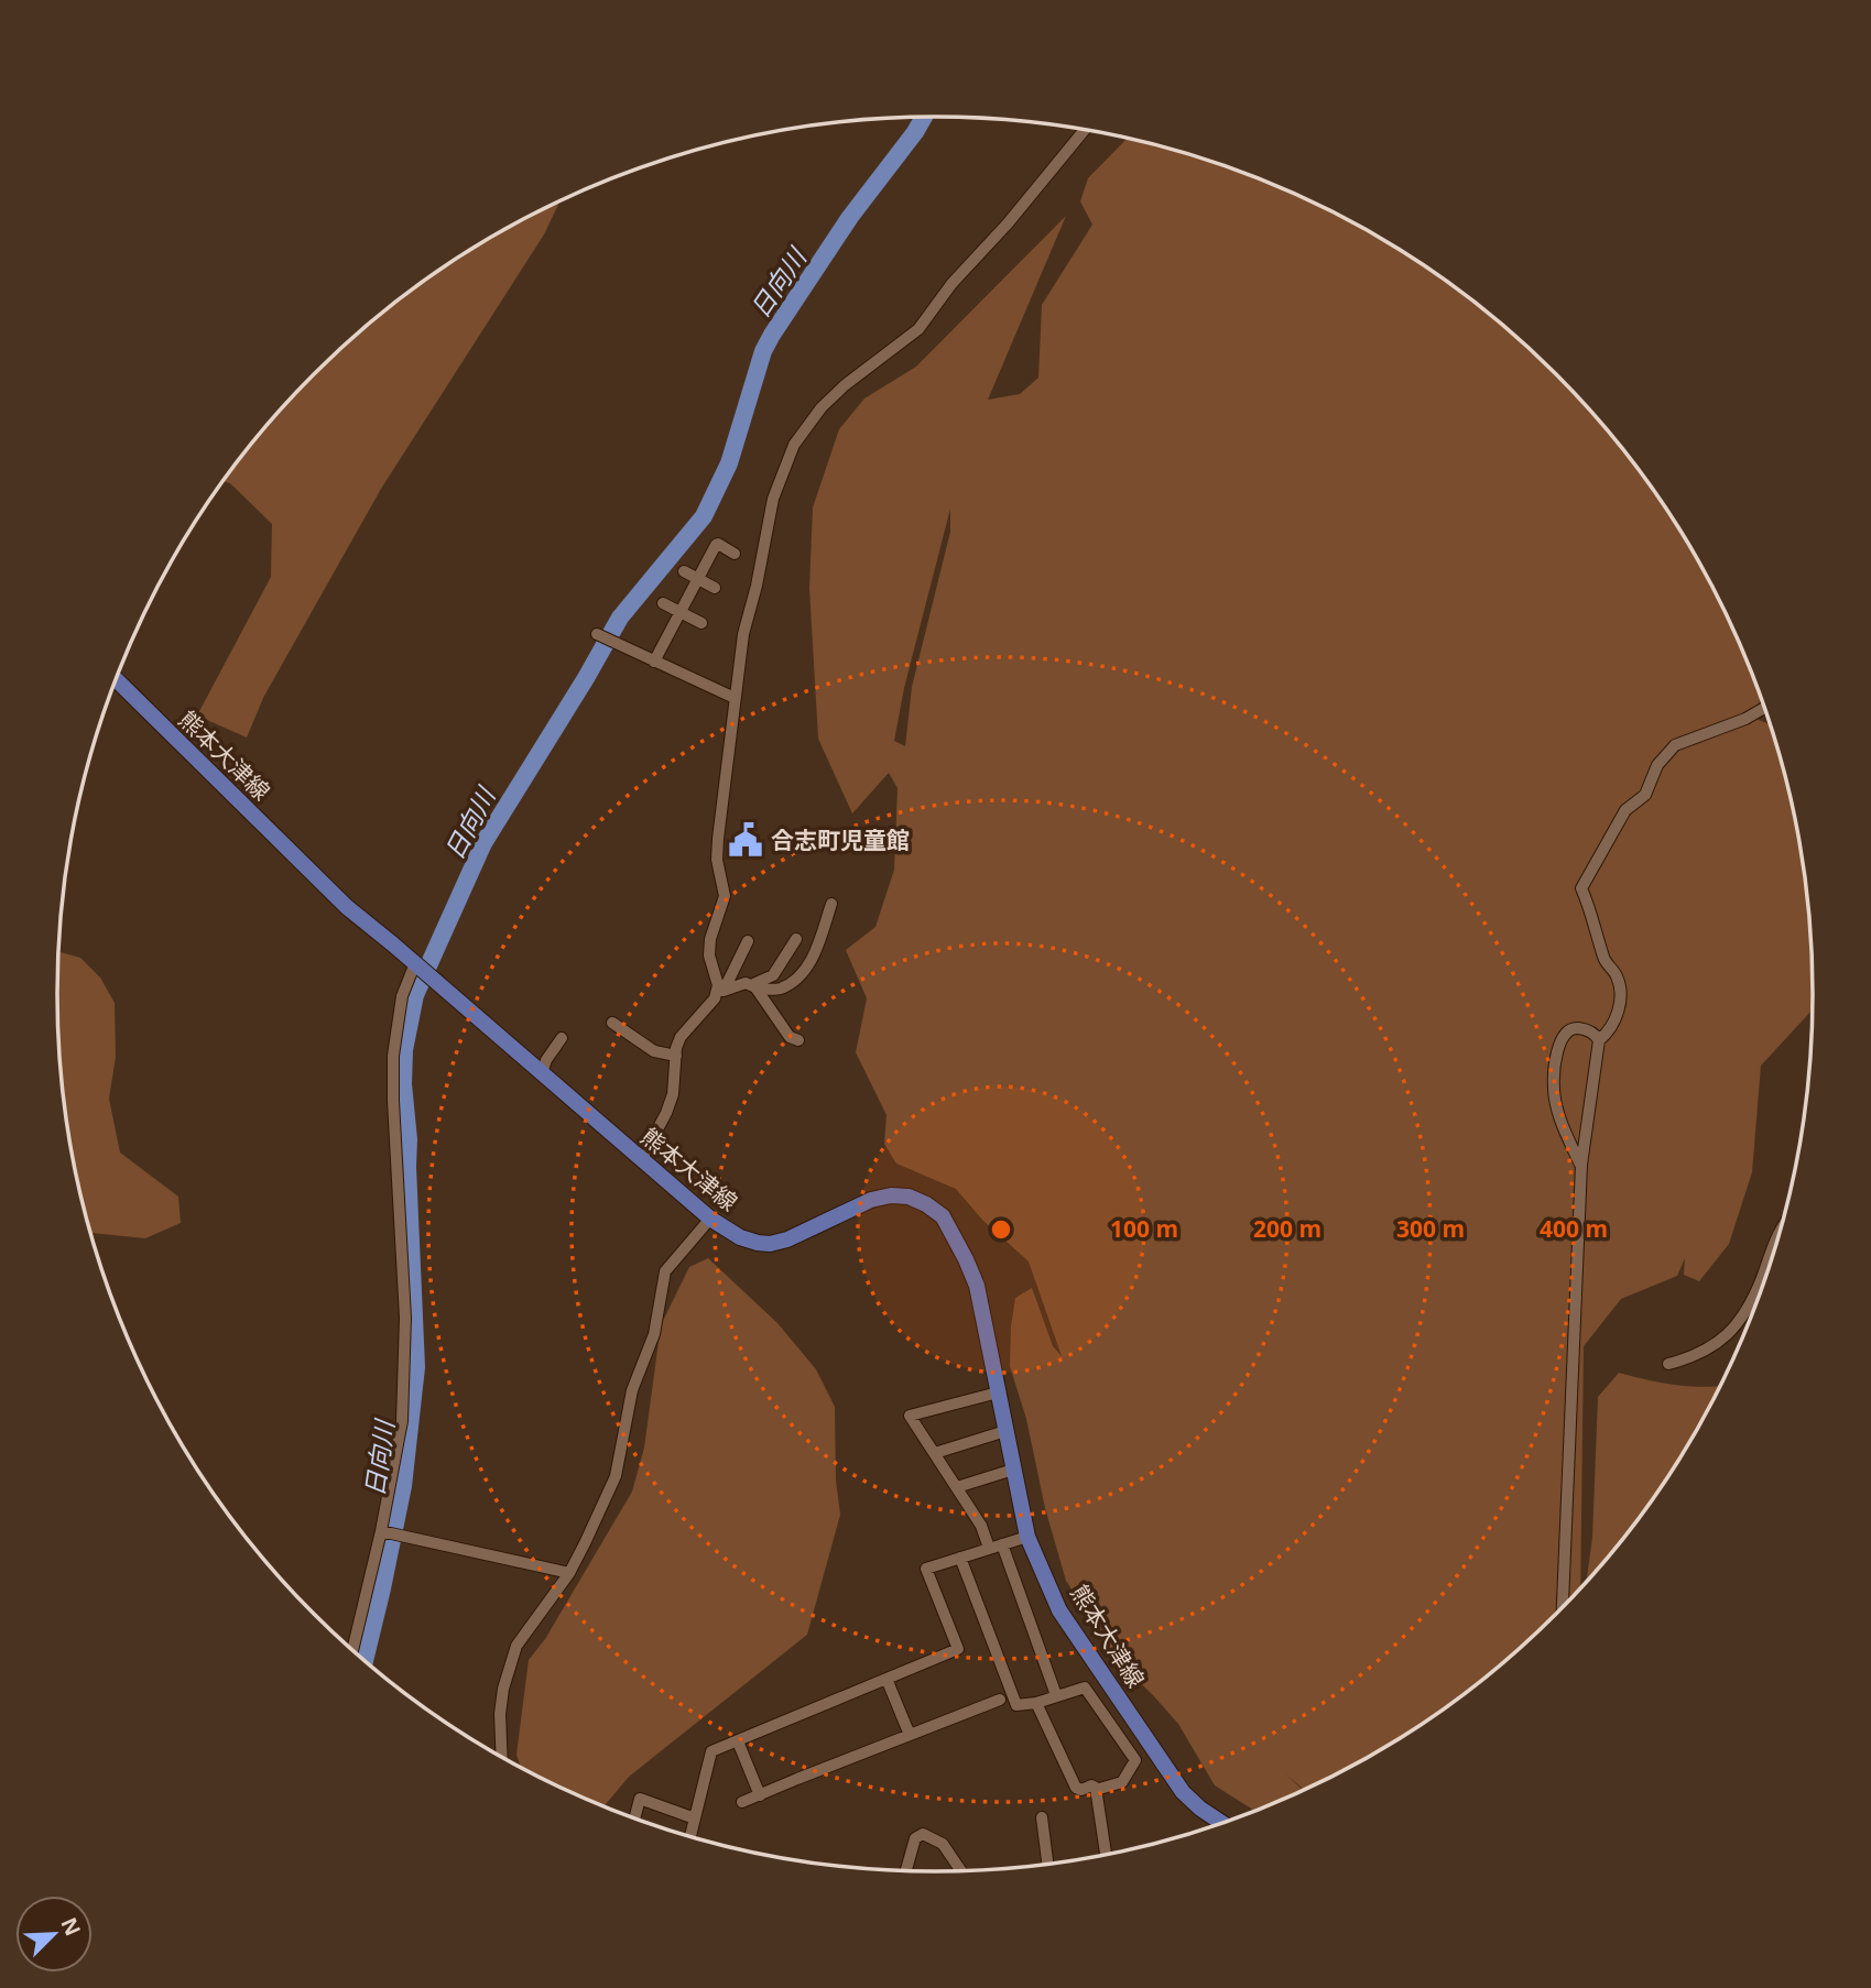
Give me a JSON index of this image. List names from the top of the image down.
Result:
{
  "streets": {
    "main road": ["熊本大津線"]
  },
  "water": ["日向川"],
  "places": {
    "public building": ["合志町児童館"]
  },
  "north": "top right",
  "rings": [
    "100 m",
    "200 m",
    "300 m",
    "400 m"
  ]
}
